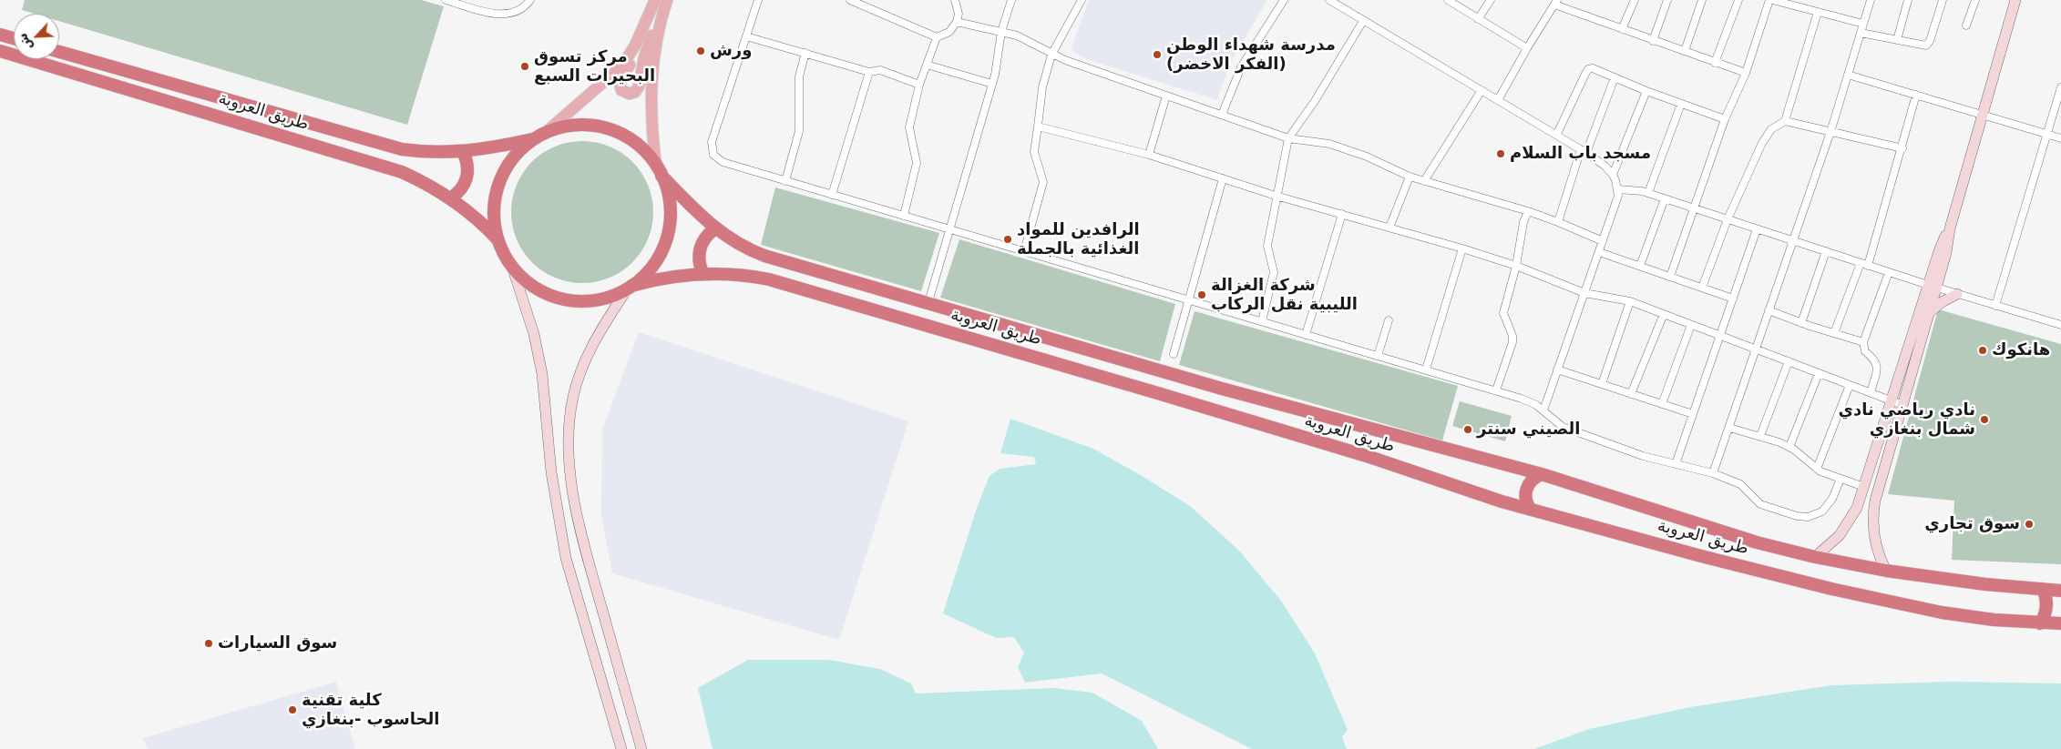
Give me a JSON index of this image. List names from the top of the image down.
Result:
{
  "streets": {
    "highway": ["طريق العروبة"]
  },
  "places": [
    "ورش",
    "مدرسة شهداء الوطن (الفكر الاخضر)",
    "مركز تسوق البحيرات السبع",
    "مسجد باب السلام",
    "الرافدين للمواد الغذائية بالجملة",
    "شركة الغزالة الليبية نقل الركاب",
    "هانكوك",
    "نادي رياضي نادي شمال بنغازي",
    "الصيني سنتر",
    "سوق تجاري",
    "سوق السيارات",
    "كلية تقنية الحاسوب -بنغازي"
  ],
  "north": "bottom left"
}
